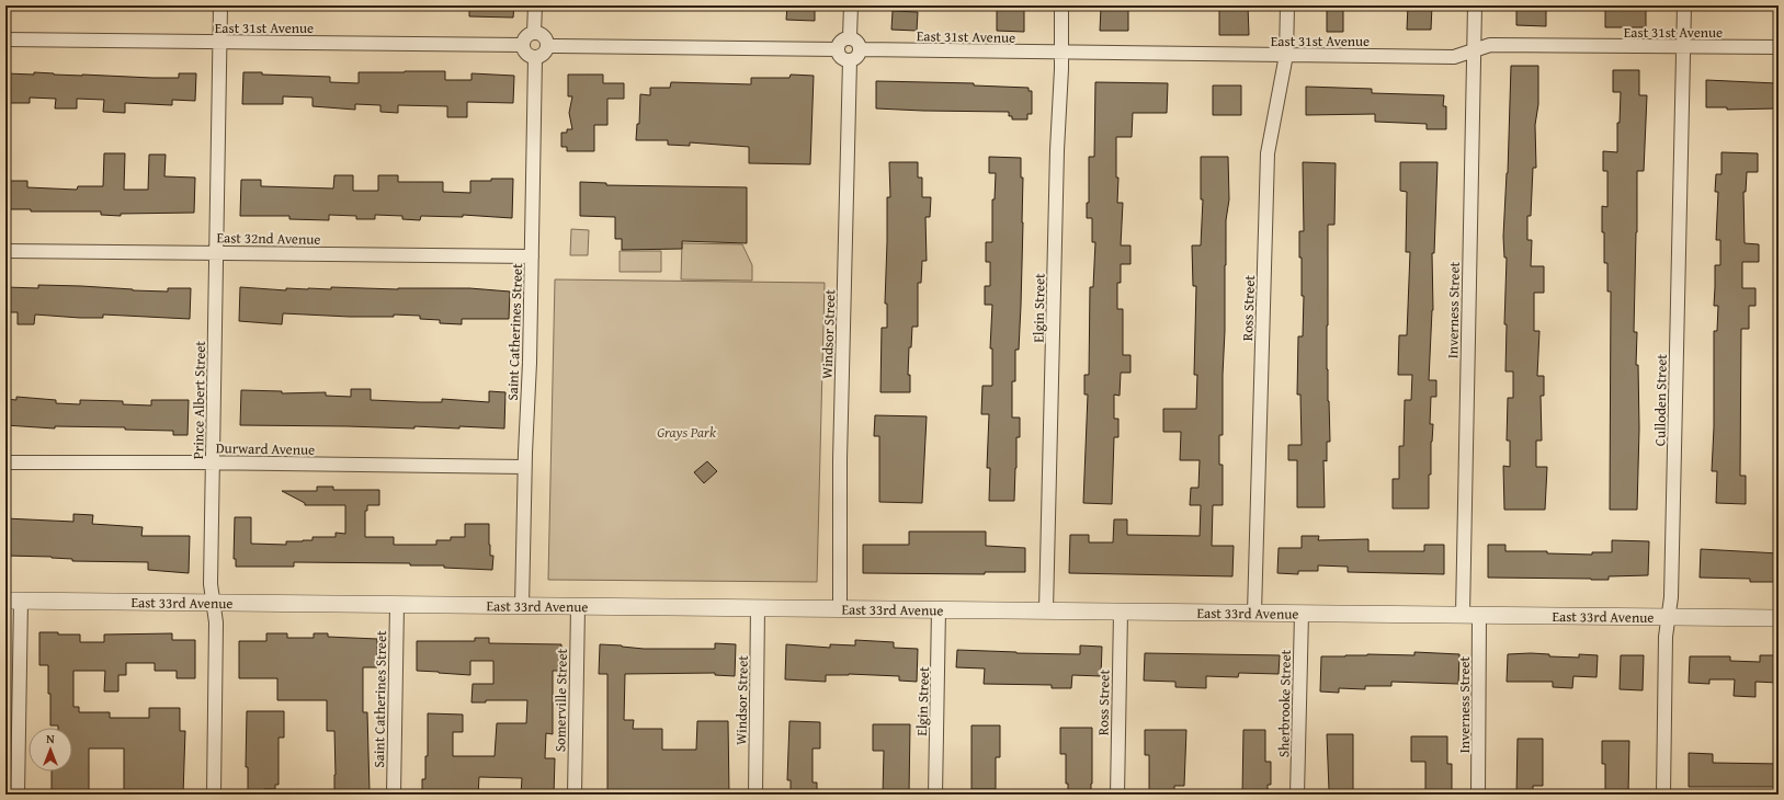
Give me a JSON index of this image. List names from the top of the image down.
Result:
{
  "streets": {
    "street": [
      "East 31st Avenue",
      "East 32nd Avenue",
      "Elgin Street",
      "Ross Street",
      "Inverness Street",
      "Saint Catherines Street",
      "Windsor Street",
      "Prince Albert Street",
      "Culloden Street",
      "Durward Avenue",
      "East 33rd Avenue",
      "Somerville Street",
      "Sherbrooke Street"
    ]
  },
  "crossings": [
    ["East 31st Avenue", "Elgin Street"],
    ["East 31st Avenue", "Ross Street"],
    ["East 31st Avenue", "Inverness Street"],
    ["East 31st Avenue", "Saint Catherines Street"],
    ["East 31st Avenue", "Windsor Street"],
    ["East 31st Avenue", "Prince Albert Street"],
    ["East 31st Avenue", "Culloden Street"],
    ["East 32nd Avenue", "Saint Catherines Street"],
    ["East 32nd Avenue", "Prince Albert Street"],
    ["Elgin Street", "East 33rd Avenue"],
    ["Ross Street", "East 33rd Avenue"],
    ["Inverness Street", "East 33rd Avenue"],
    ["Saint Catherines Street", "Durward Avenue"],
    ["Saint Catherines Street", "East 33rd Avenue"],
    ["Windsor Street", "East 33rd Avenue"],
    ["Prince Albert Street", "Durward Avenue"],
    ["Prince Albert Street", "East 33rd Avenue"],
    ["Culloden Street", "East 33rd Avenue"],
    ["East 33rd Avenue", "Somerville Street"],
    ["East 33rd Avenue", "Sherbrooke Street"]
  ],
  "parks": ["Grays Park"],
  "north": "top"
}
